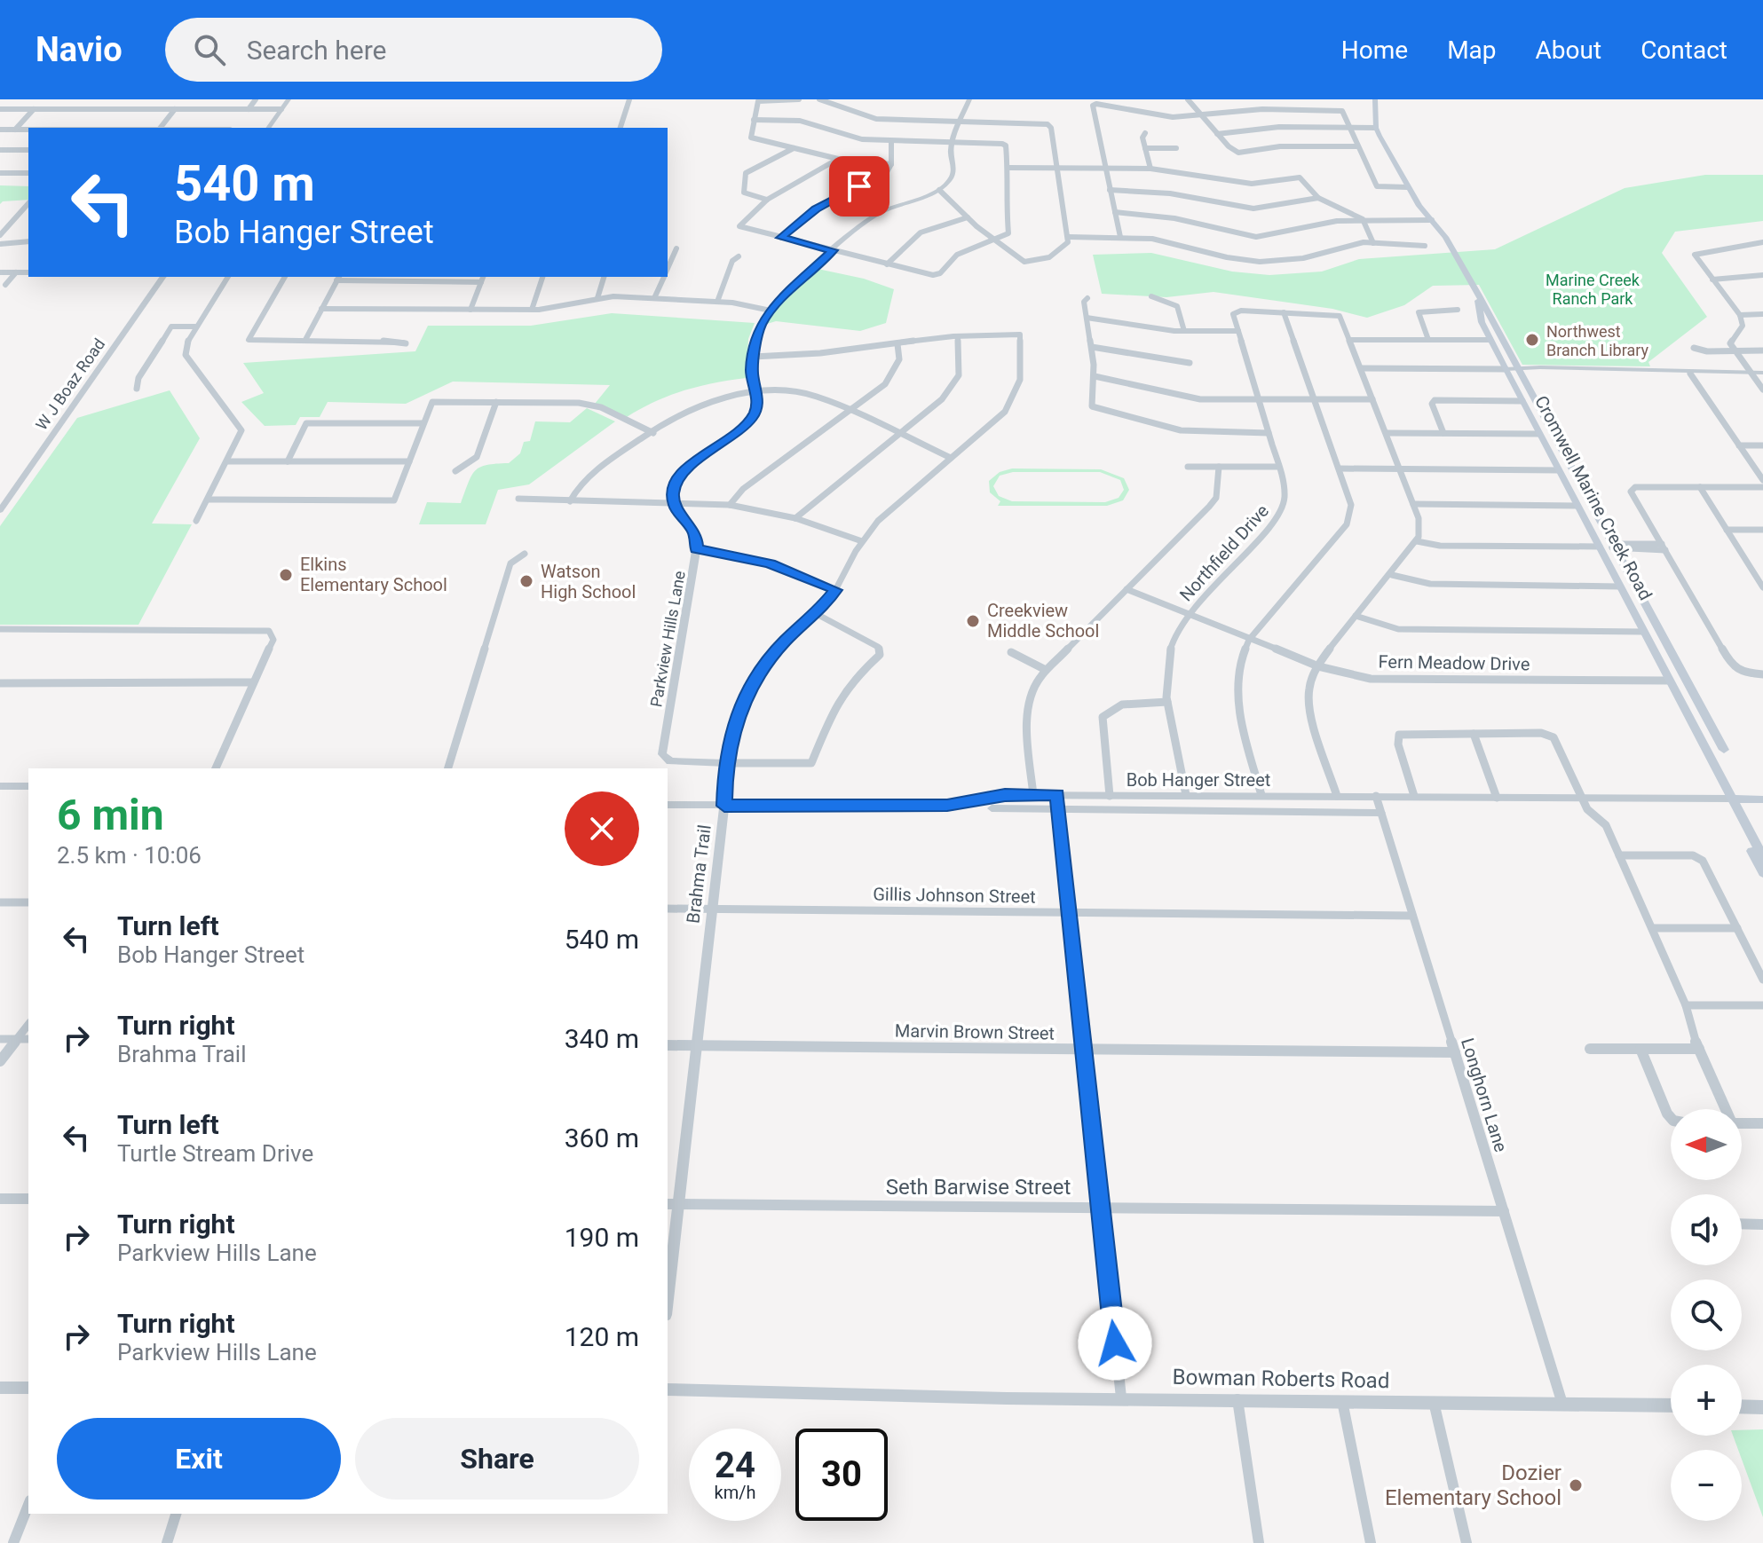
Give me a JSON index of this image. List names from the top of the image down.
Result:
{
  "streets": {
    "main road": ["Cromwell Marine Creek Road"],
    "street": [
      "W J Boaz Road",
      "Northfield Drive",
      "Parkview Hills Lane",
      "Fern Meadow Drive",
      "Bob Hanger Street",
      "Brahma Trail",
      "Gillis Johnson Street",
      "Marvin Brown Street",
      "Longhorn Lane",
      "Seth Barwise Street",
      "Bowman Roberts Road"
    ]
  },
  "crossings": [
    ["Cromwell Marine Creek Road", "Fern Meadow Drive"],
    ["Cromwell Marine Creek Road", "Bob Hanger Street"],
    ["Northfield Drive", "Fern Meadow Drive"],
    ["Northfield Drive", "Bob Hanger Street"],
    ["Parkview Hills Lane", "Brahma Trail"],
    ["Bob Hanger Street", "Brahma Trail"],
    ["Bob Hanger Street", "Longhorn Lane"],
    ["Brahma Trail", "Gillis Johnson Street"],
    ["Brahma Trail", "Marvin Brown Street"],
    ["Brahma Trail", "Seth Barwise Street"],
    ["Gillis Johnson Street", "Longhorn Lane"],
    ["Marvin Brown Street", "Longhorn Lane"],
    ["Longhorn Lane", "Seth Barwise Street"],
    ["Longhorn Lane", "Bowman Roberts Road"]
  ],
  "parks": ["Marine Creek Ranch Park"],
  "places": [
    "Northwest Branch Library",
    "Elkins Elementary School",
    "Watson High School",
    "Creekview Middle School",
    "Dozier Elementary School"
  ],
  "north": "left",
  "page": {
    "header": "Navio",
    "search": "Search here",
    "nav": [
      "Home",
      "Map",
      "About",
      "Contact"
    ],
    "turn": ["540 m", "Bob Hanger Street"],
    "heading": ["6 min", "2.5 km · 10:06"],
    "list": [
      {
        "name": "Turn left",
        "note": "Bob Hanger Street",
        "value": "540 m"
      },
      {
        "name": "Turn right",
        "note": "Brahma Trail",
        "value": "340 m"
      },
      {
        "name": "Turn left",
        "note": "Turtle Stream Drive",
        "value": "360 m"
      },
      {
        "name": "Turn right",
        "note": "Parkview Hills Lane",
        "value": "190 m"
      },
      {
        "name": "Turn right",
        "note": "Parkview Hills Lane",
        "value": "120 m"
      }
    ],
    "map_buttons": ["+", "−"],
    "buttons": ["Exit", "Share"],
    "speed": "24 km/h",
    "limit": "30"
  }
}
